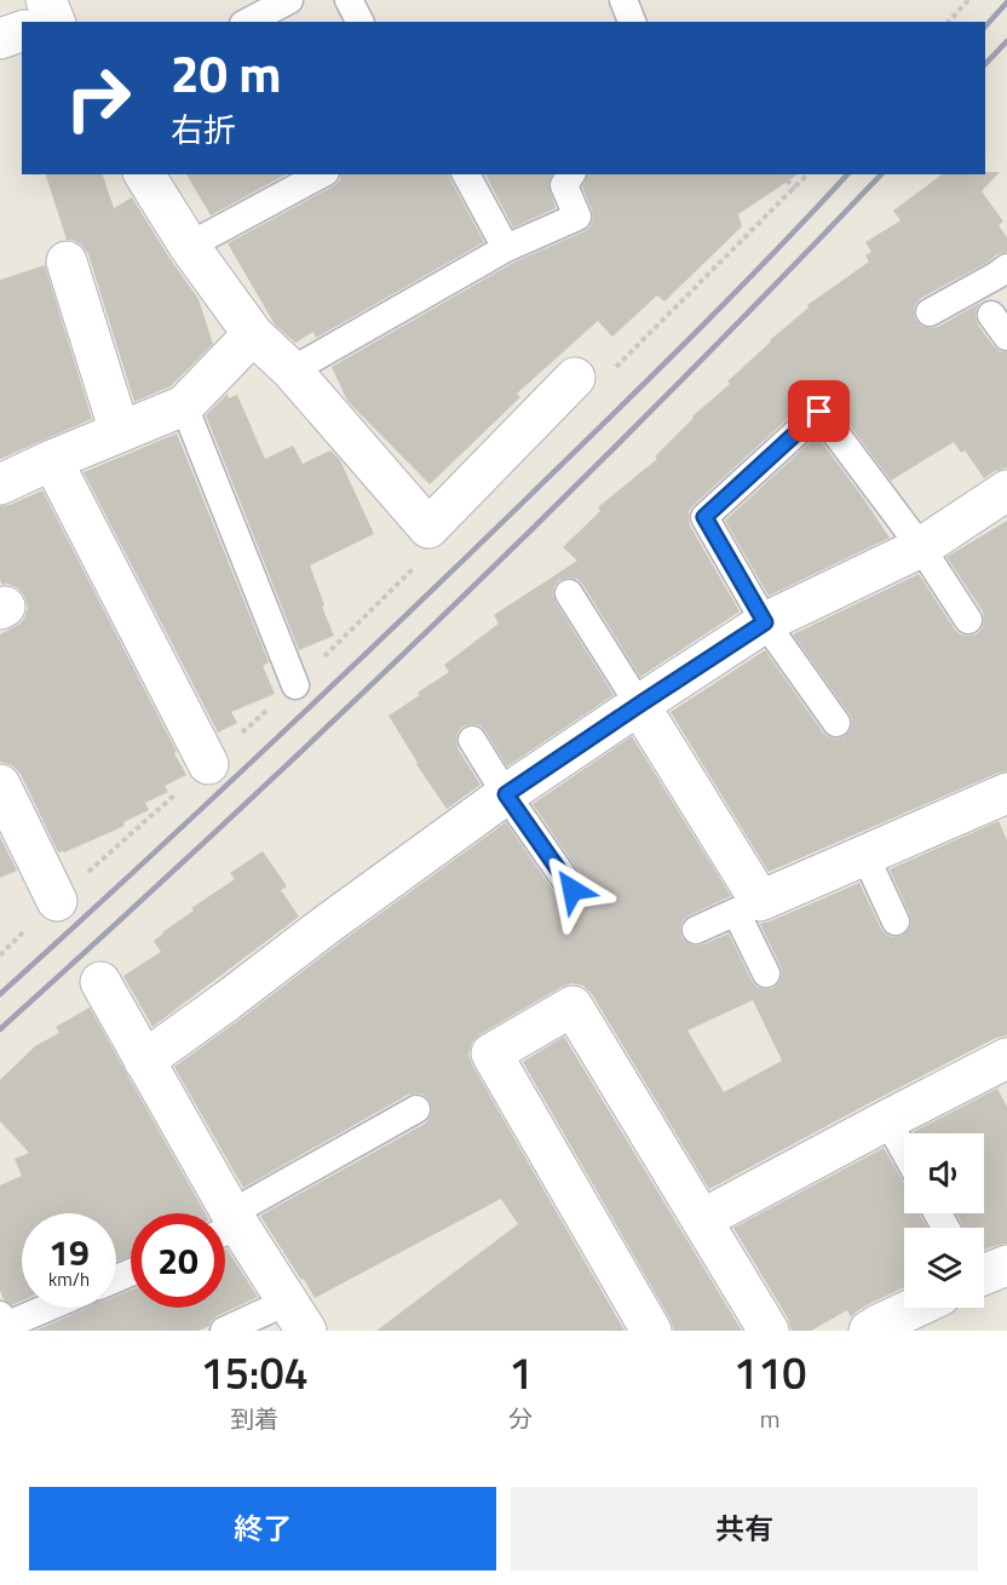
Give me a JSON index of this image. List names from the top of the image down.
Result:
{
  "page": {
    "turn": ["20 m", "右折"],
    "speed": "19 km/h",
    "limit": "20",
    "eta": [
      "15:04",
      "到着",
      "1",
      "分",
      "110",
      "m"
    ],
    "buttons": ["終了", "共有"]
  }
}
